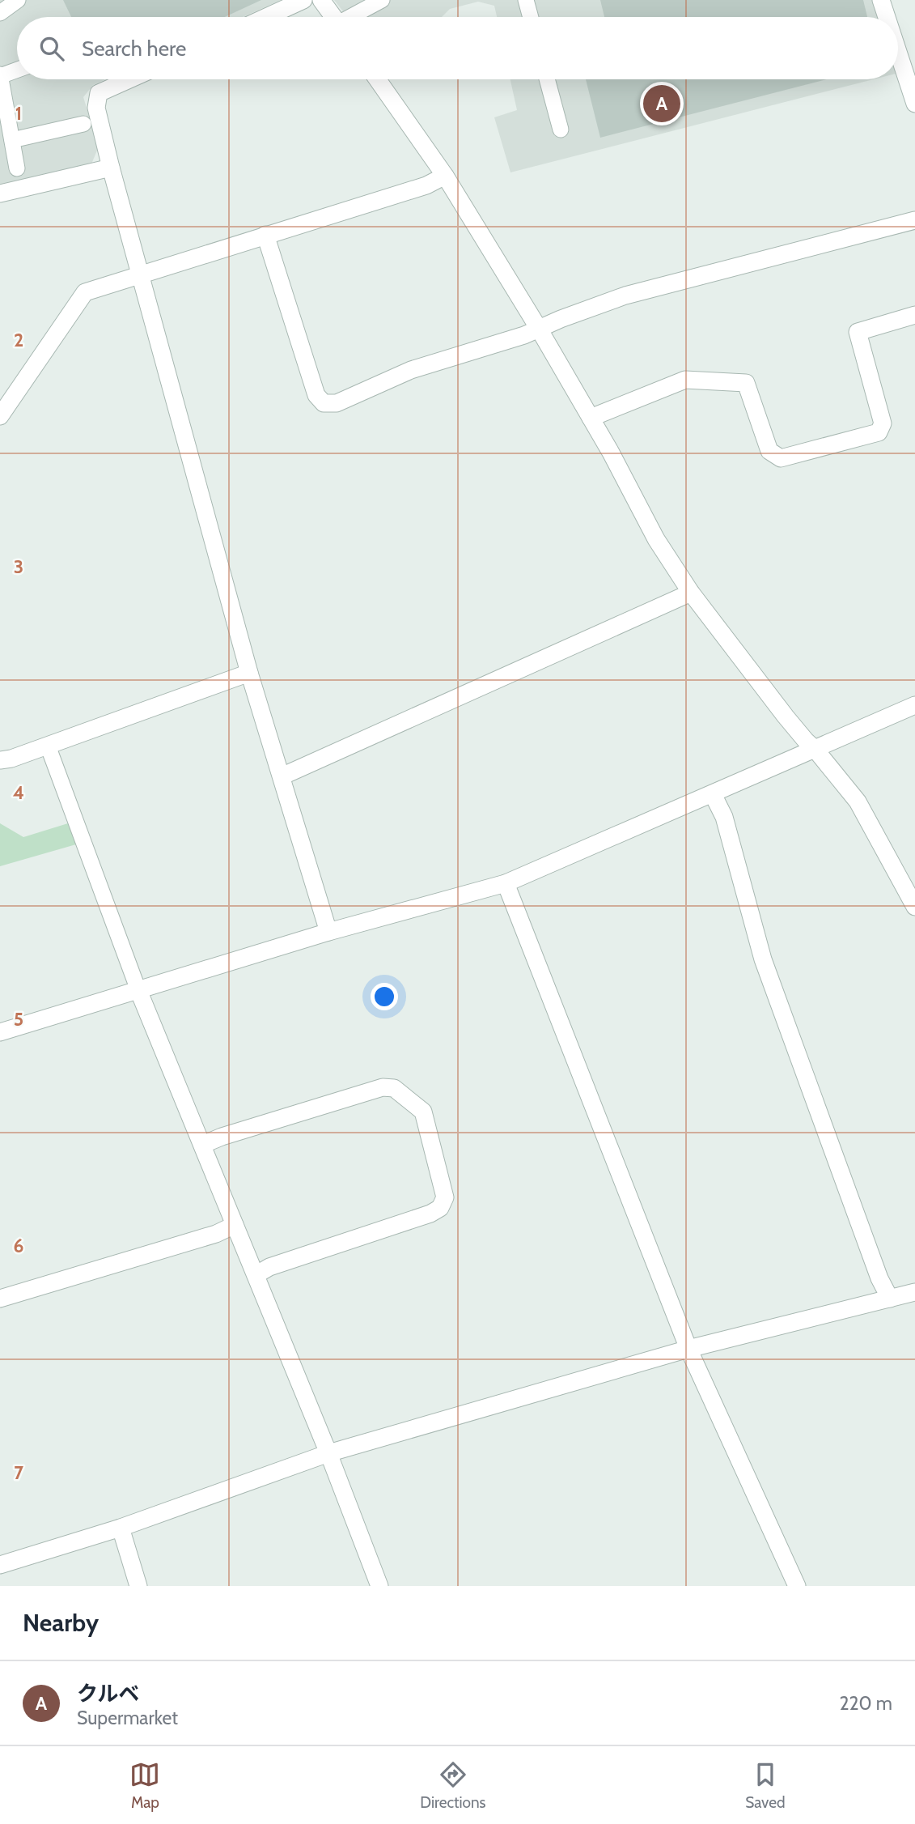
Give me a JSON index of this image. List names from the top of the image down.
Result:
{
  "page": {
    "search": "Search here",
    "pins": "A",
    "heading": "Nearby",
    "list": [
      {
        "mark": "A",
        "name": "クルベ",
        "note": "Supermarket",
        "value": "220 m"
      }
    ],
    "nav": ["Map", "Directions", "Saved"]
  },
  "grid": {
    "rows": [
      "1",
      "2",
      "3",
      "4",
      "5",
      "6",
      "7"
    ]
  }
}
